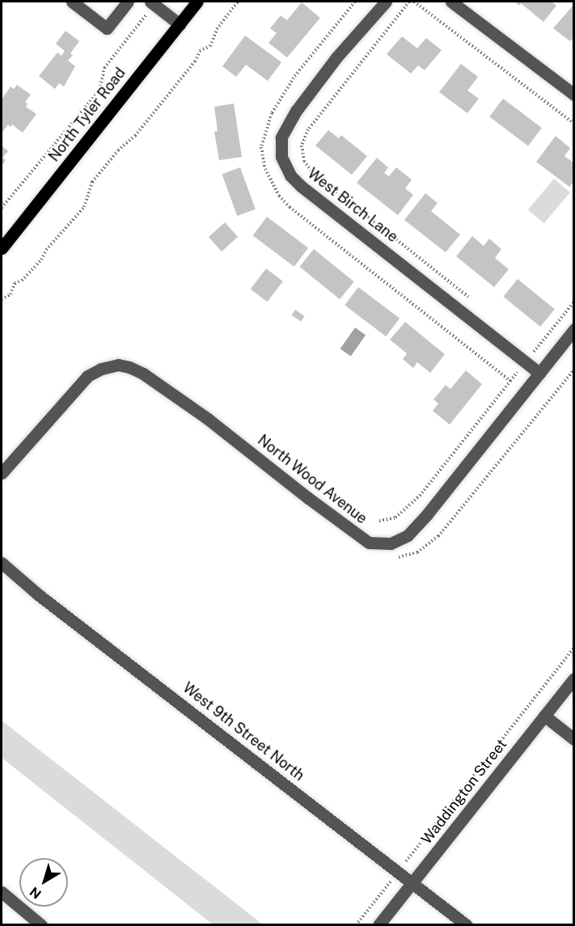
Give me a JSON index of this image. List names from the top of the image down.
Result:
{
  "streets": {
    "main road": ["North Tyler Road"],
    "street": [
      "West Birch Lane",
      "North Wood Avenue",
      "West 9th Street North",
      "Waddington Street"
    ]
  },
  "crossings": [
    ["West Birch Lane", "North Wood Avenue"],
    ["West 9th Street North", "Waddington Street"]
  ],
  "north": "bottom left"
}
